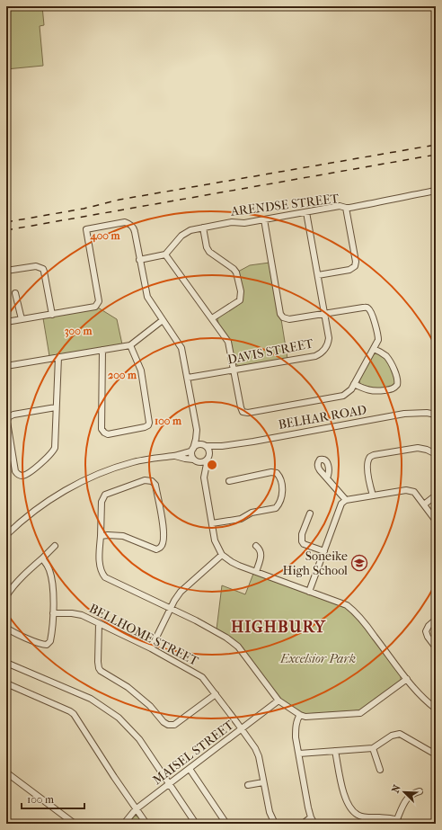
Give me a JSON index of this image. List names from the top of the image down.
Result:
{
  "streets": {
    "street": [
      "ARENDSE STREET",
      "DAVIS STREET",
      "BELHAR ROAD",
      "BELLHOME STREET",
      "MAISEL STREET"
    ]
  },
  "crossings": [
    ["ARENDSE STREET", "DAVIS STREET"],
    ["BELLHOME STREET", "MAISEL STREET"]
  ],
  "districts": ["HIGHBURY"],
  "parks": ["Excelsior Park"],
  "places": {
    "school or university": ["Soneike High School"]
  },
  "scale_bar": "100 m",
  "north": "top left",
  "rings": [
    "400 m",
    "300 m",
    "200 m",
    "100 m"
  ]
}
